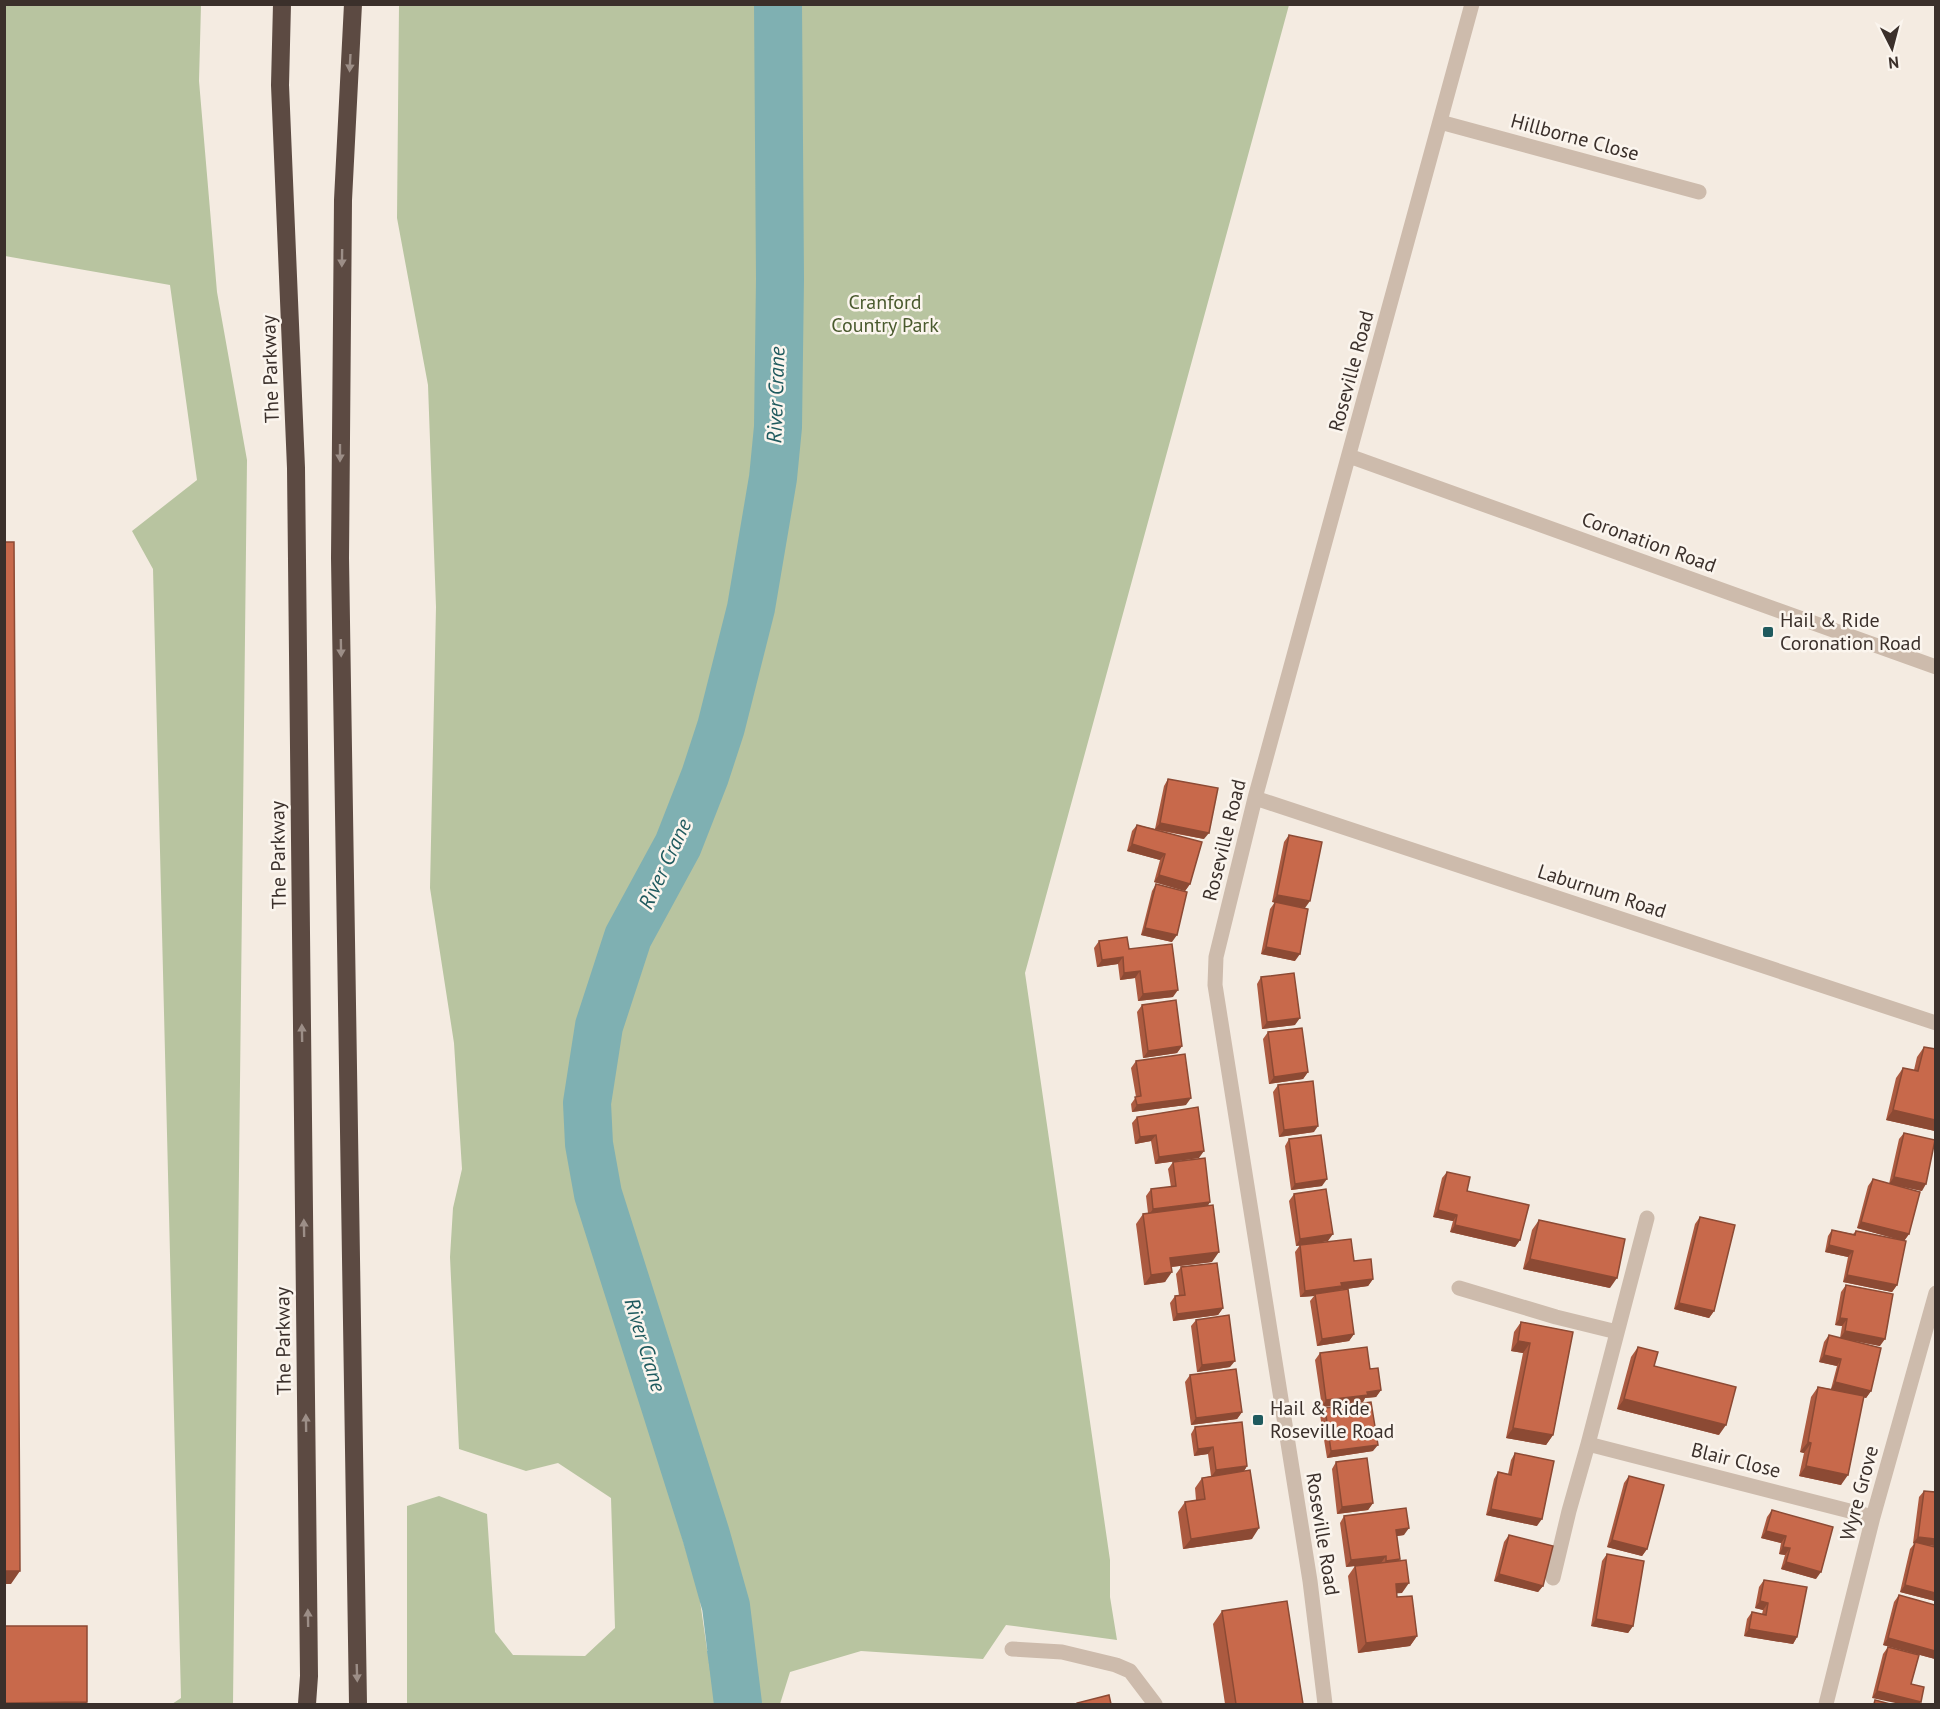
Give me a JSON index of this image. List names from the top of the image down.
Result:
{
  "streets": {
    "highway": ["The Parkway"],
    "street": [
      "Hillborne Close",
      "Roseville Road",
      "Coronation Road",
      "Laburnum Road",
      "Blair Close",
      "Wyre Grove"
    ]
  },
  "crossings": [
    ["Hillborne Close", "Roseville Road"],
    ["Roseville Road", "Coronation Road"],
    ["Roseville Road", "Laburnum Road"],
    ["Blair Close", "Wyre Grove"]
  ],
  "water": ["River Crane"],
  "parks": ["Cranford Country Park"],
  "places": {
    "transit": ["Hail & Ride Coronation Road", "Hail & Ride Roseville Road"]
  },
  "north": "bottom"
}
